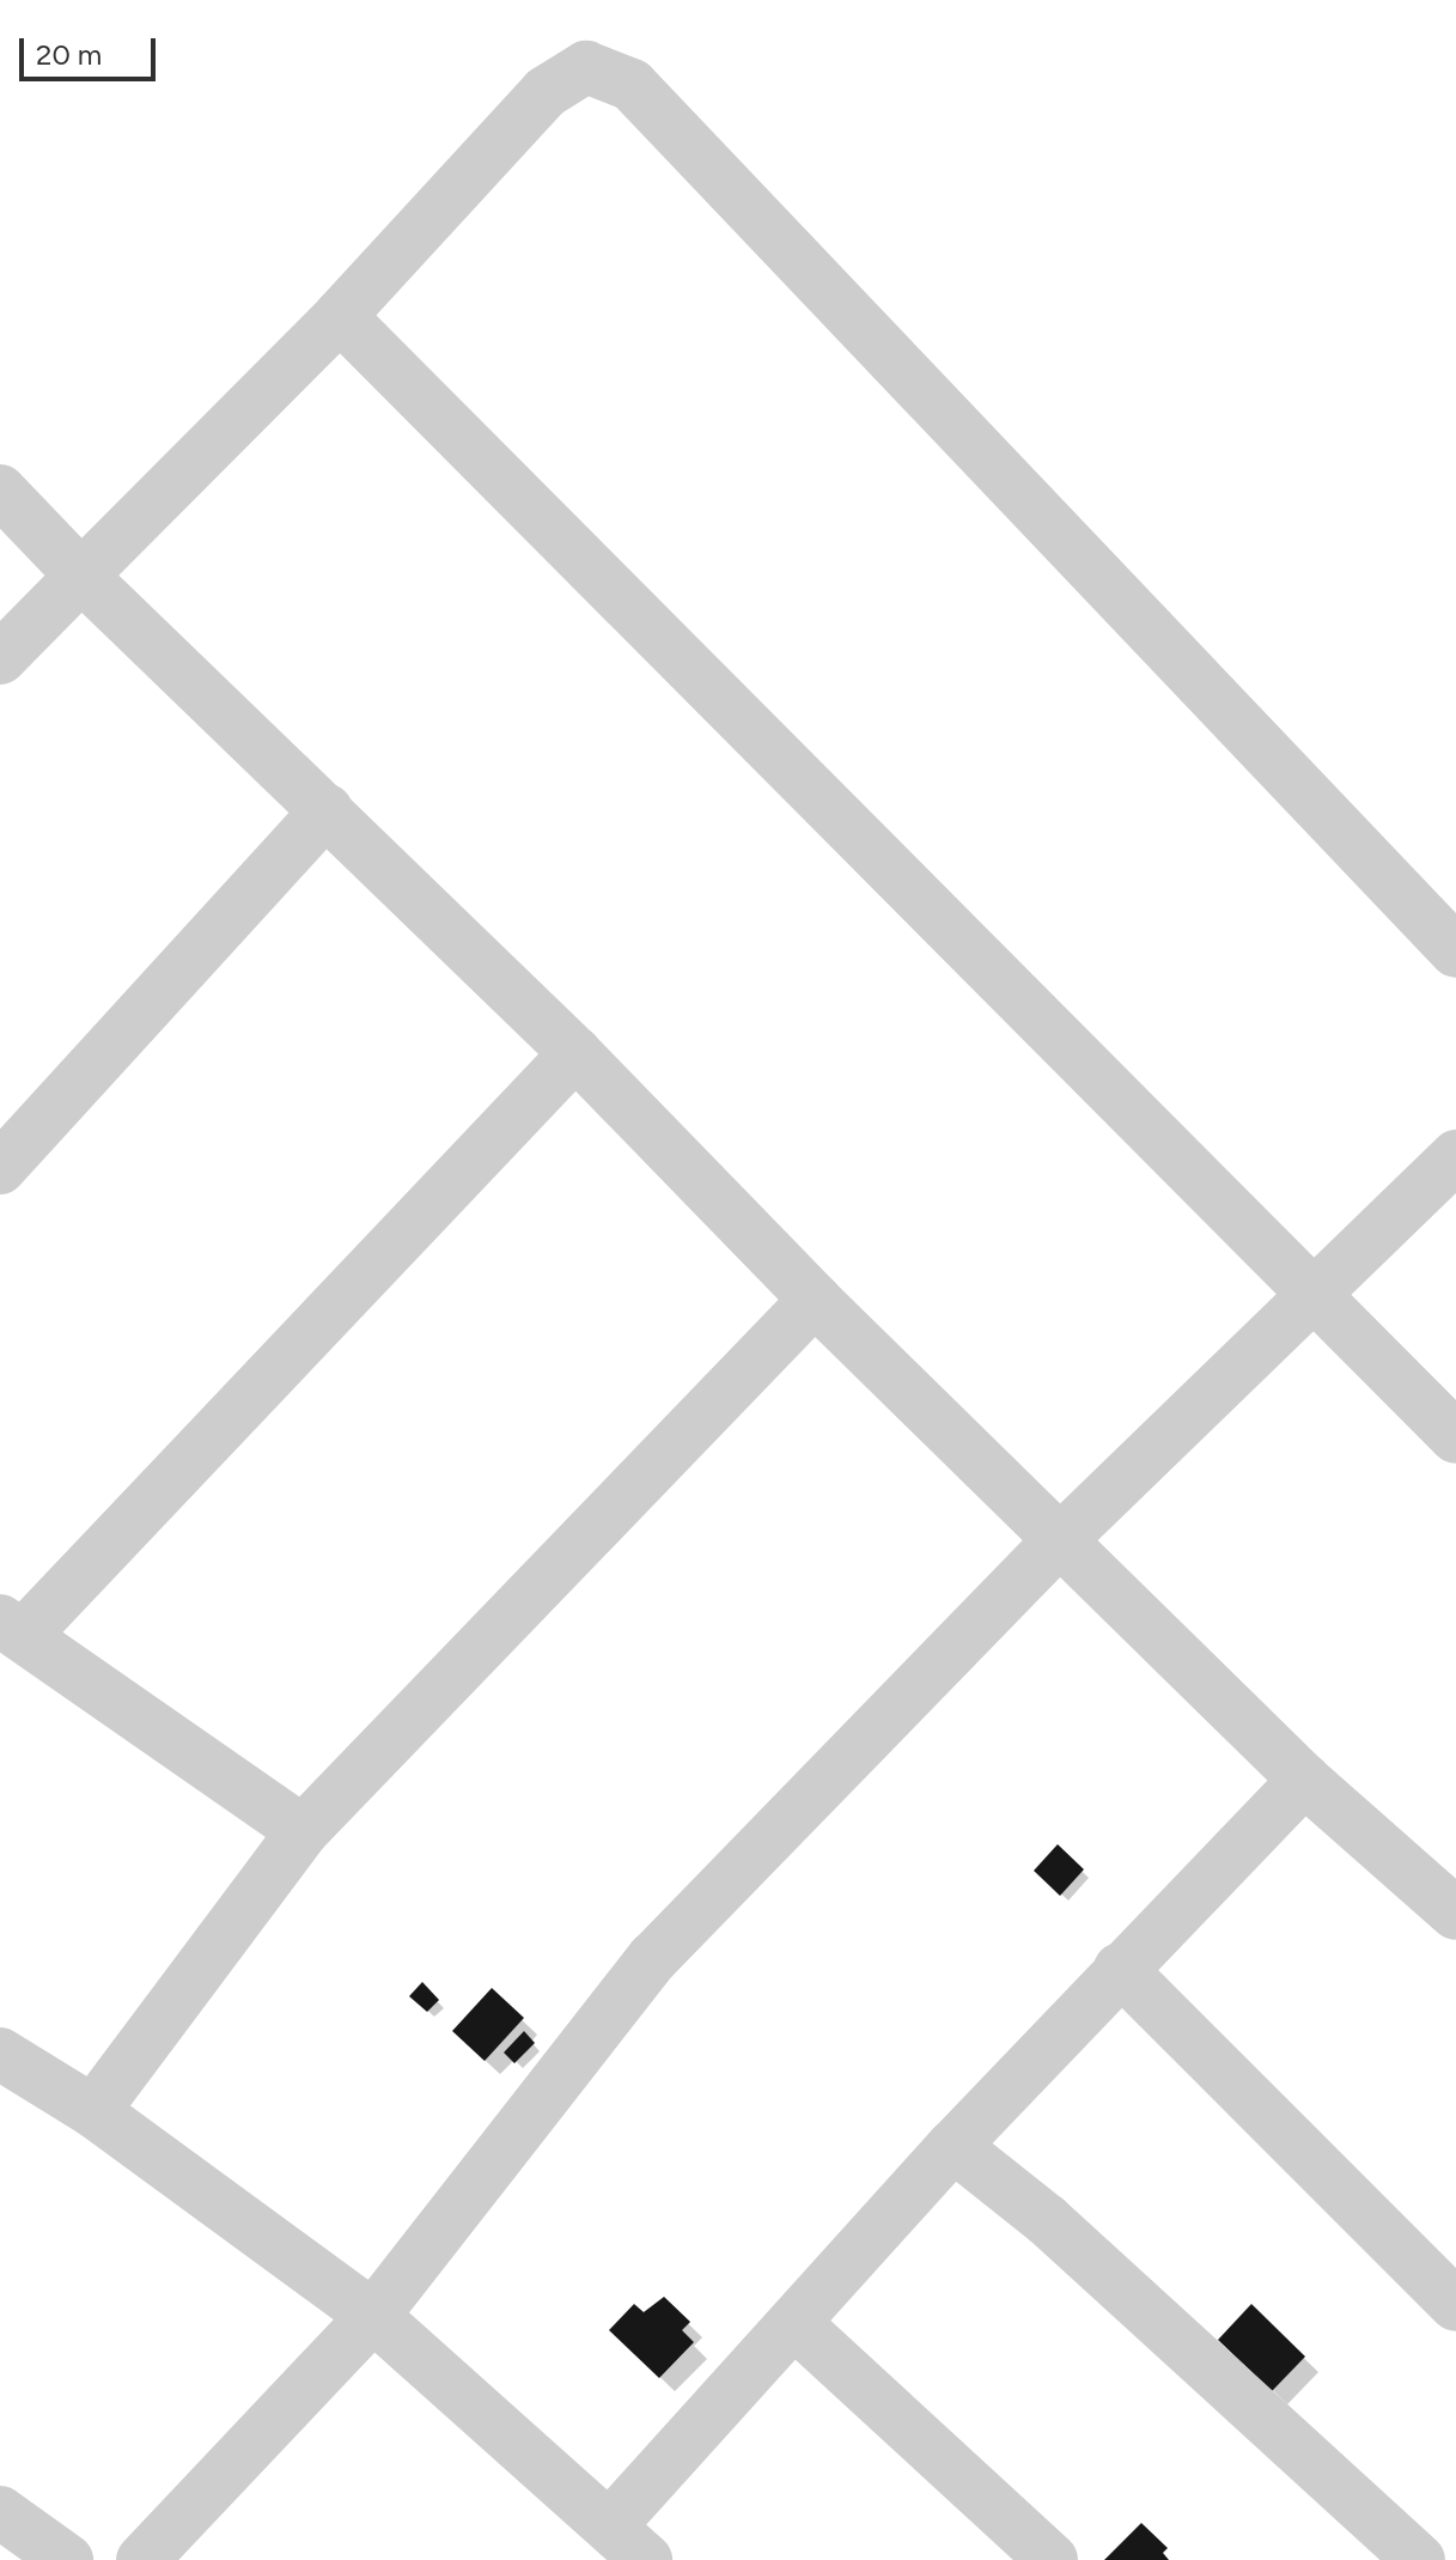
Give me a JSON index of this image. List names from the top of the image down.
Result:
{
  "scale_bar": "20 m"
}
